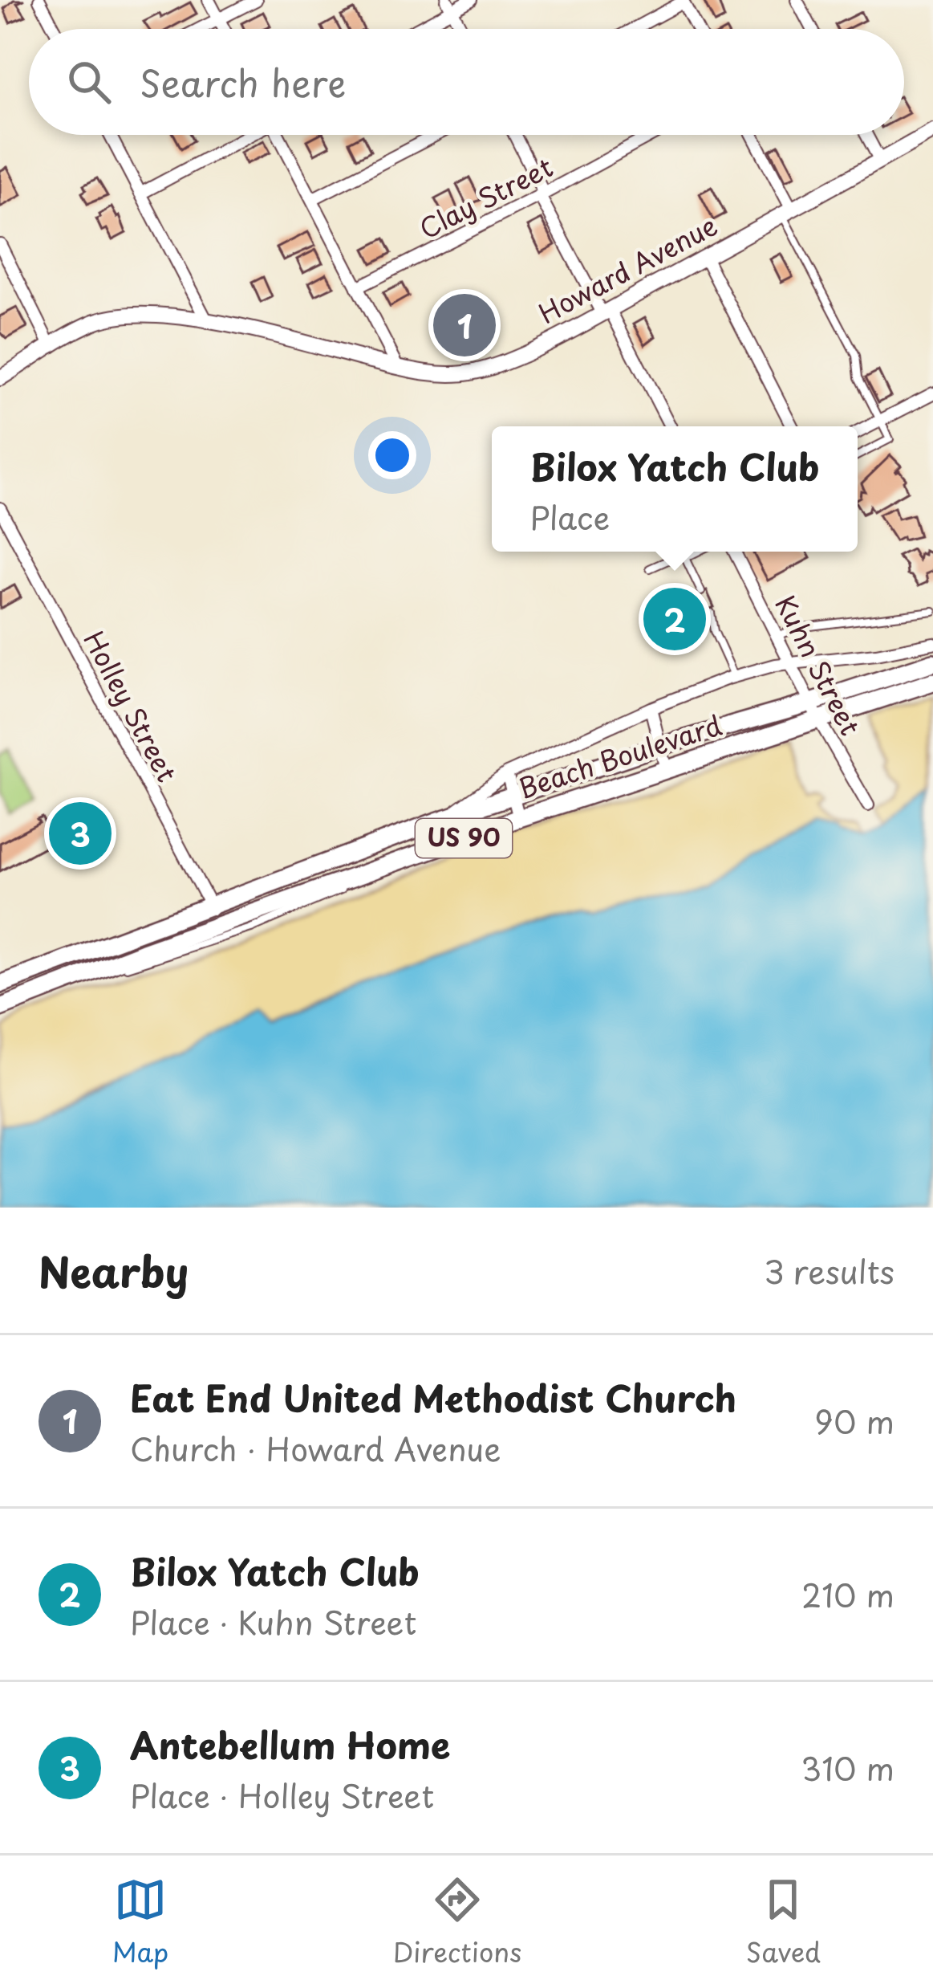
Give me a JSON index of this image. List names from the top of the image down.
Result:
{
  "streets": {
    "main road": ["Howard Avenue", "Beach Boulevard", "US 90"],
    "street": ["Clay Street", "Kuhn Street", "Holley Street"]
  },
  "crossings": [
    ["Kuhn Street", "Beach Boulevard"],
    ["Holley Street", "Beach Boulevard"]
  ],
  "page": {
    "search": "Search here",
    "pins": ["1", "2", "3"],
    "popup": ["Bilox Yatch Club", "Place"],
    "heading": ["Nearby", "3 results"],
    "list": [
      {
        "mark": "1",
        "name": "Eat End United Methodist Church",
        "note": "Church · Howard Avenue",
        "value": "90 m"
      },
      {
        "mark": "2",
        "name": "Bilox Yatch Club",
        "note": "Place · Kuhn Street",
        "value": "210 m"
      },
      {
        "mark": "3",
        "name": "Antebellum Home",
        "note": "Place · Holley Street",
        "value": "310 m"
      }
    ],
    "nav": ["Map", "Directions", "Saved"]
  }
}
